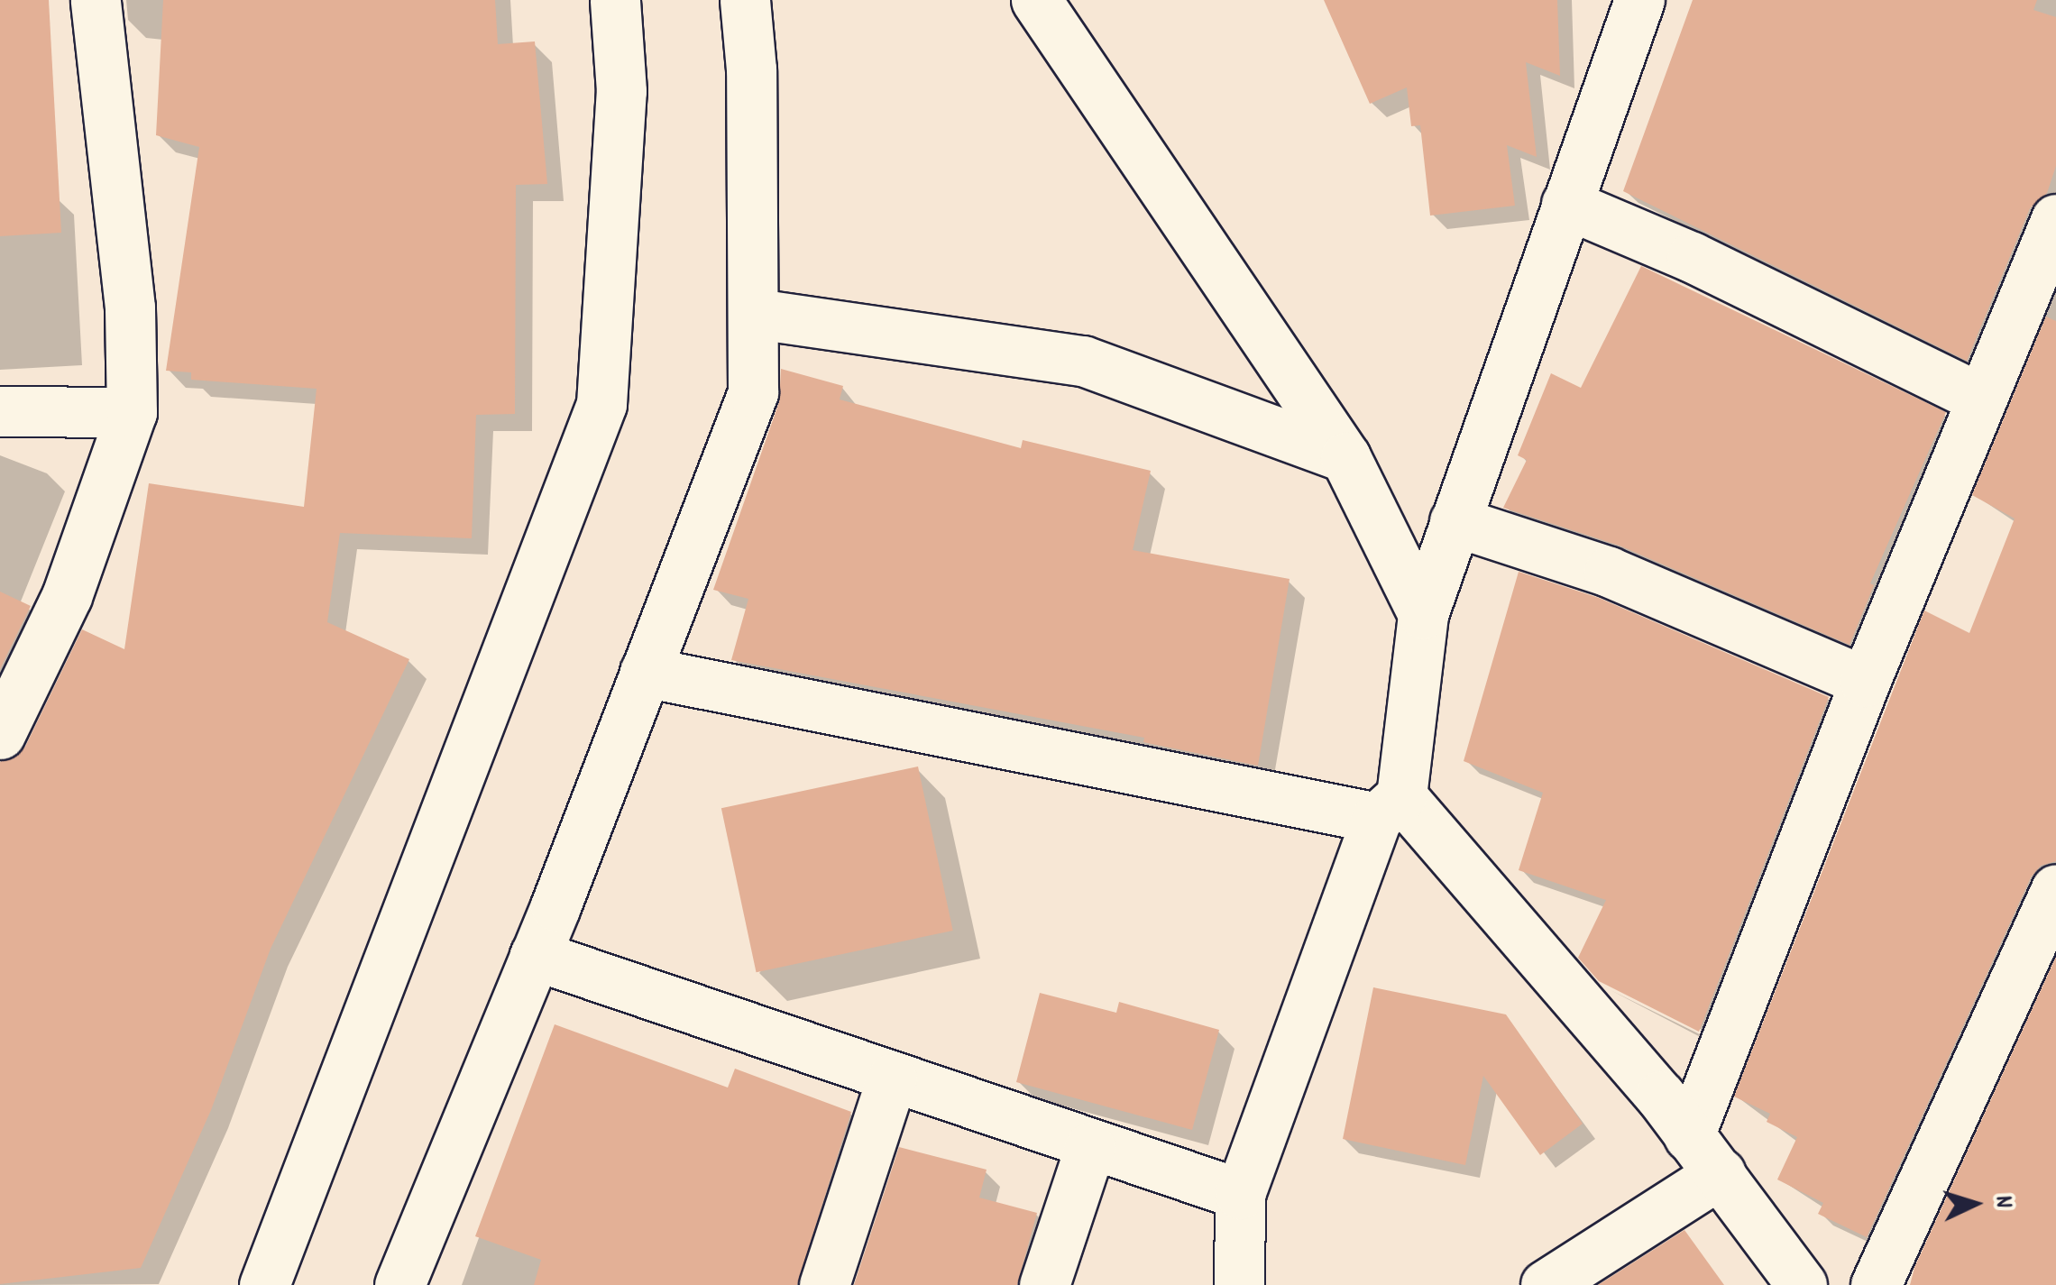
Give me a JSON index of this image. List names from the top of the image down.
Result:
{
  "north": "right"
}
